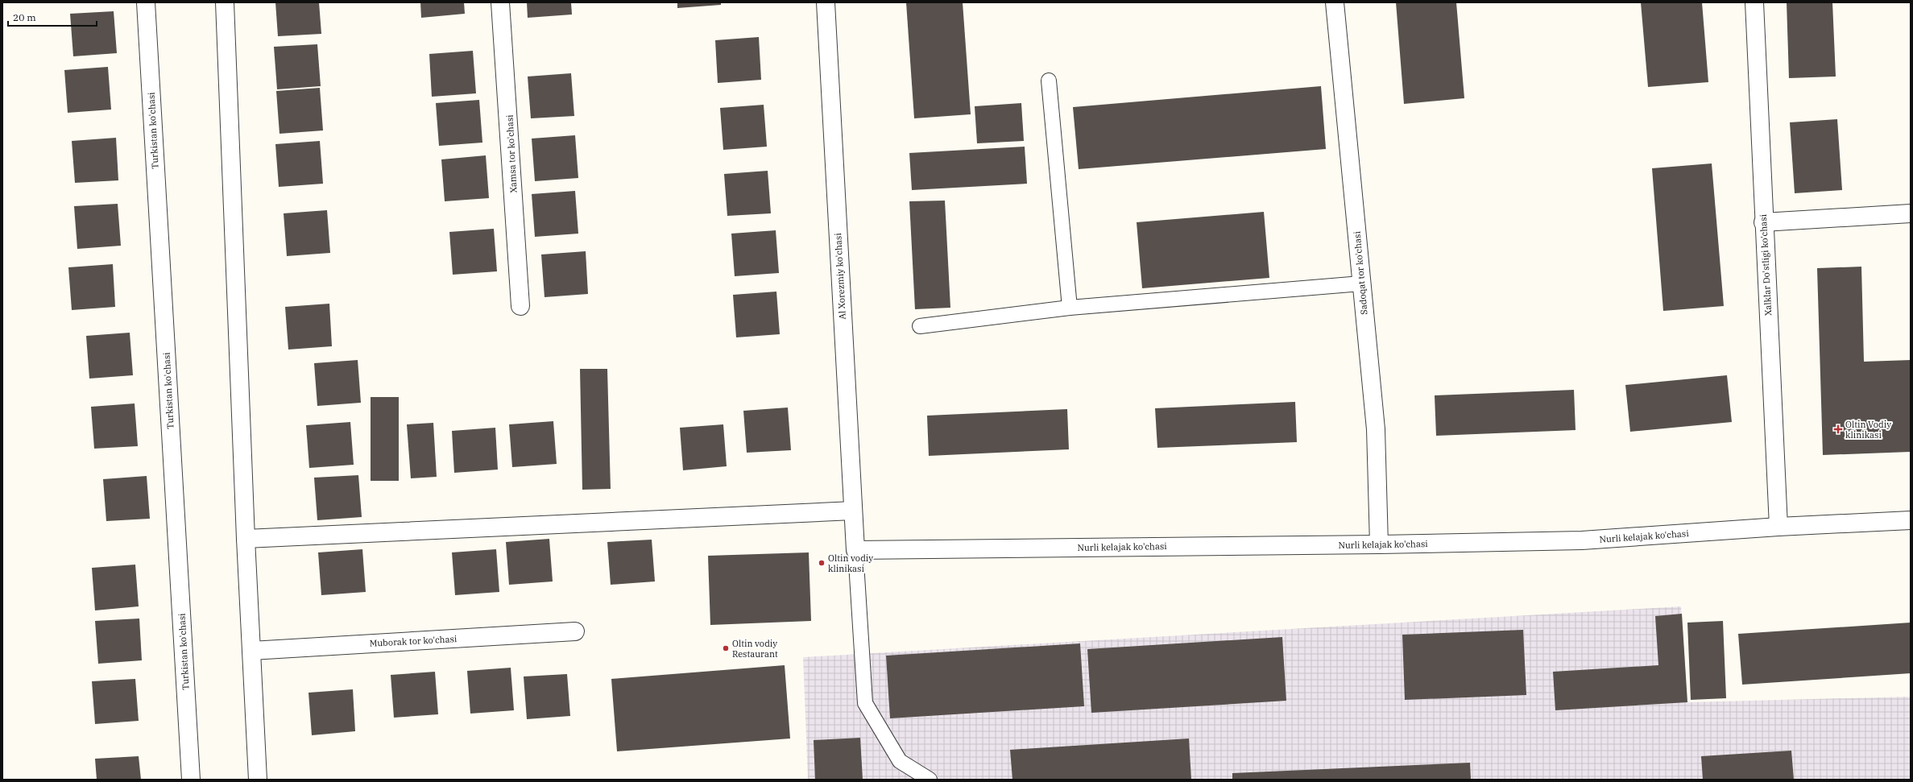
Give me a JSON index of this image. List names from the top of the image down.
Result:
{
  "streets": {
    "street": [
      "Turkistan ko'chasi",
      "Xamsa tor ko'chasi",
      "Xalklar Do'stligi ko'chasi",
      "Sadoqat tor ko'chasi",
      "Al Xorezmiy ko'chasi",
      "Nurli kelajak ko'chasi",
      "Muborak tor ko'chasi"
    ]
  },
  "crossings": [
    ["Xalklar Do'stligi ko'chasi", "Nurli kelajak ko'chasi"],
    ["Sadoqat tor ko'chasi", "Nurli kelajak ko'chasi"],
    ["Al Xorezmiy ko'chasi", "Nurli kelajak ko'chasi"]
  ],
  "places": {
    "health": ["Oltin Vodiy klinikasi"],
    "other": ["Oltin vodiy klinikasi", "Oltin vodiy Restaurant"]
  },
  "scale_bar": "20 m"
}
